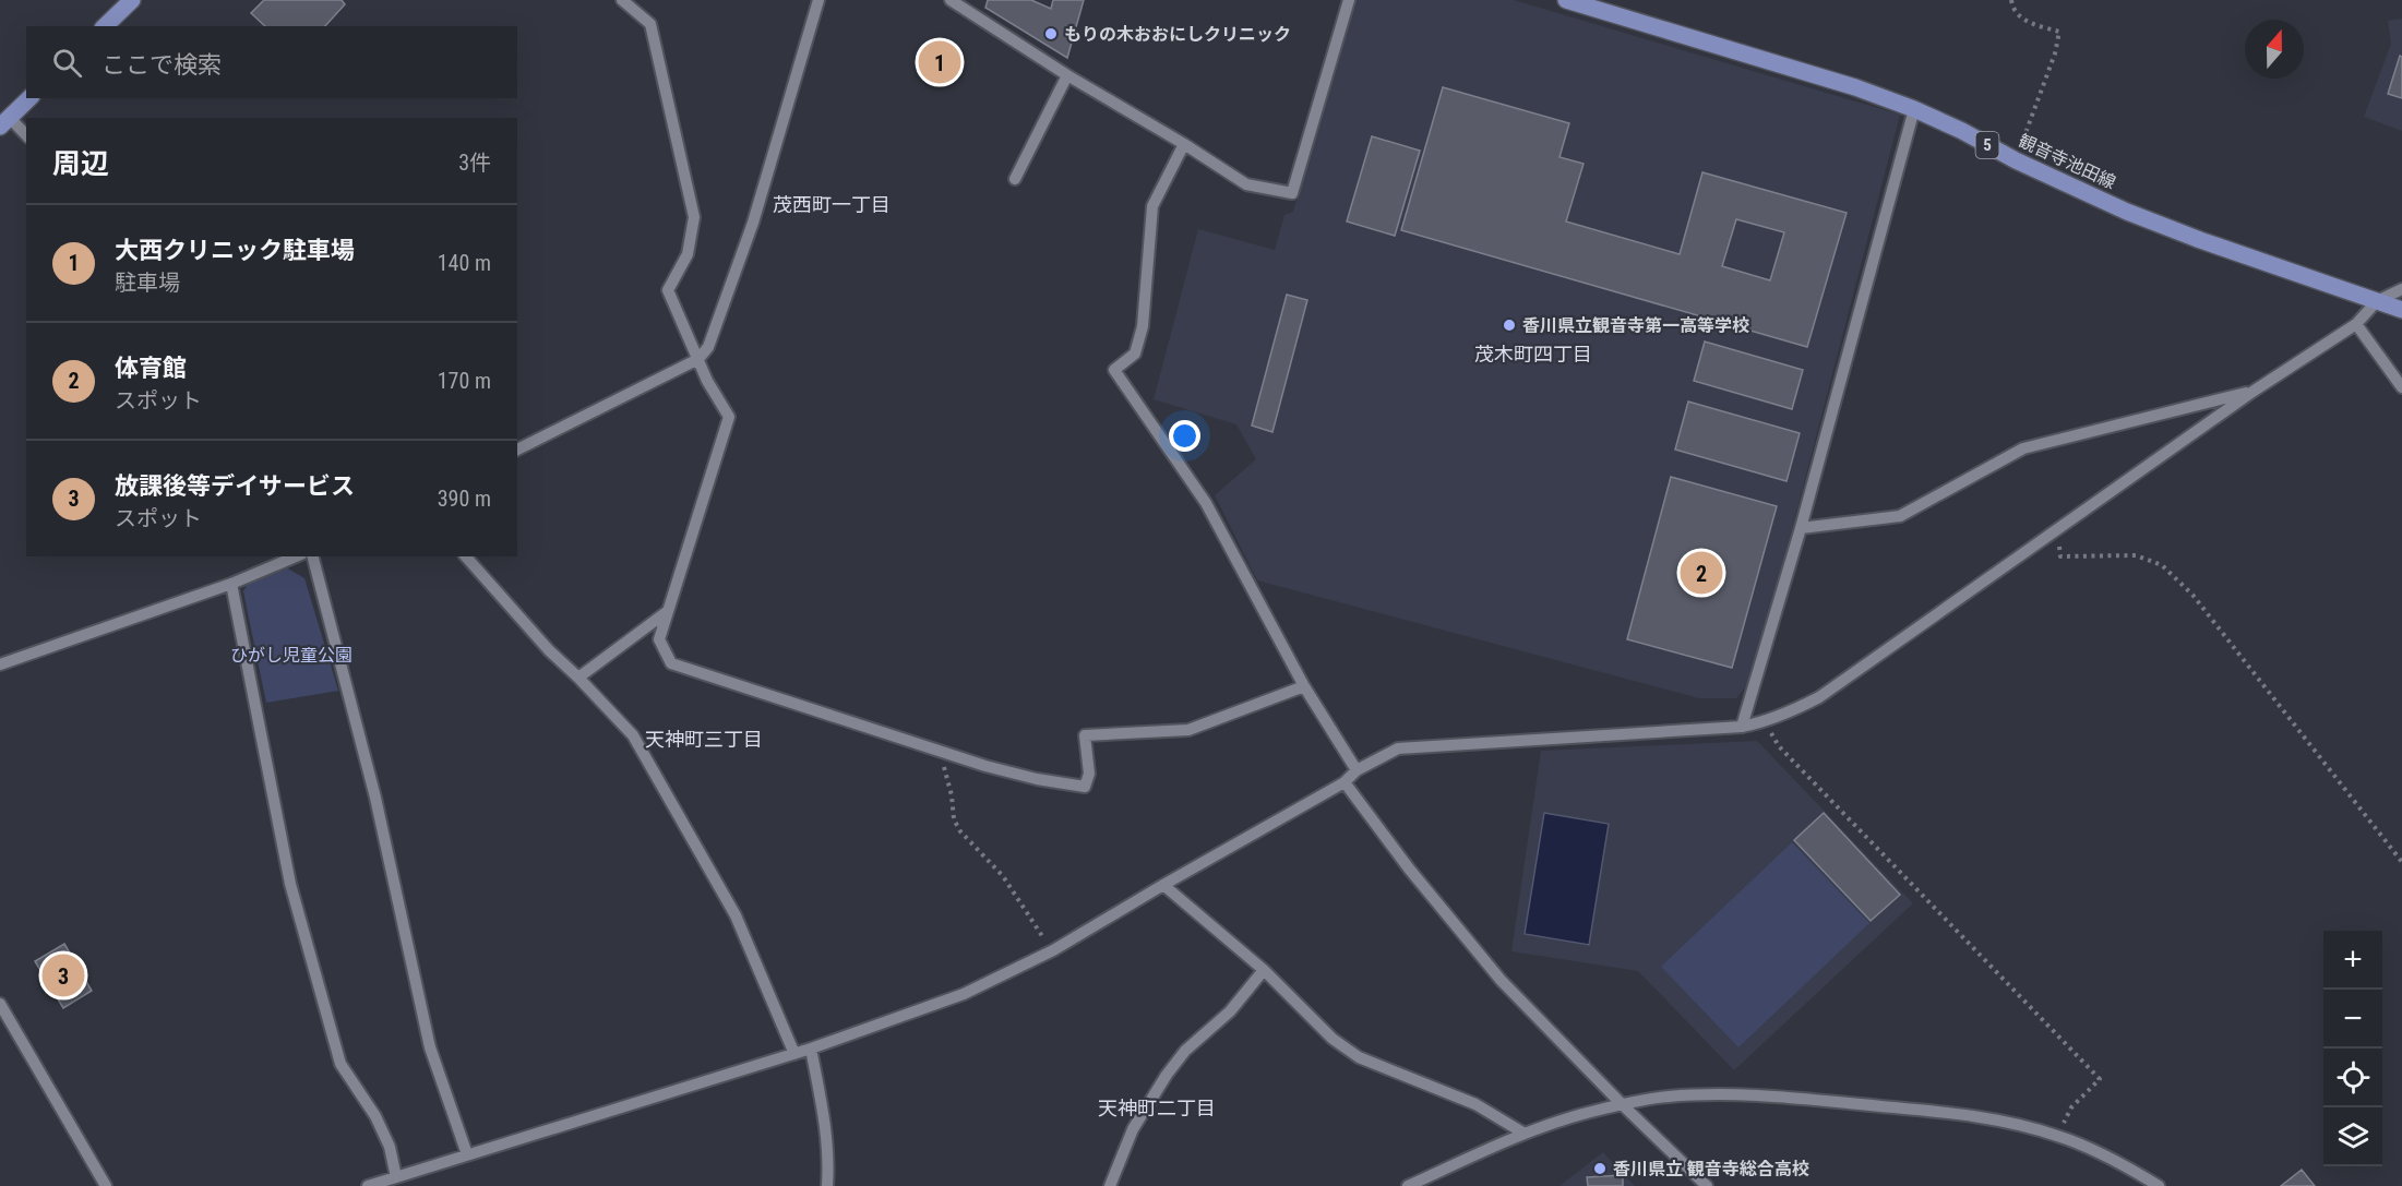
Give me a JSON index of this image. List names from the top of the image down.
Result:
{
  "streets": {
    "main road": ["5", "観音寺池田線"]
  },
  "districts": [
    "茂西町一丁目",
    "茂木町四丁目",
    "天神町三丁目",
    "天神町二丁目"
  ],
  "parks": ["ひがし児童公園"],
  "places": ["もりの木おおにしクリニック", "香川県立観音寺第一高等学校", "香川県立 観音寺総合高校"],
  "north": "top",
  "page": {
    "search": "ここで検索",
    "pins": ["1", "2", "3"],
    "heading": ["周辺", "3件"],
    "list": [
      {
        "mark": "1",
        "name": "大西クリニック駐車場",
        "note": "駐車場",
        "value": "140 m"
      },
      {
        "mark": "2",
        "name": "体育館",
        "note": "スポット",
        "value": "170 m"
      },
      {
        "mark": "3",
        "name": "放課後等デイサービス",
        "note": "スポット",
        "value": "390 m"
      }
    ],
    "map_buttons": ["+", "−"]
  }
}
